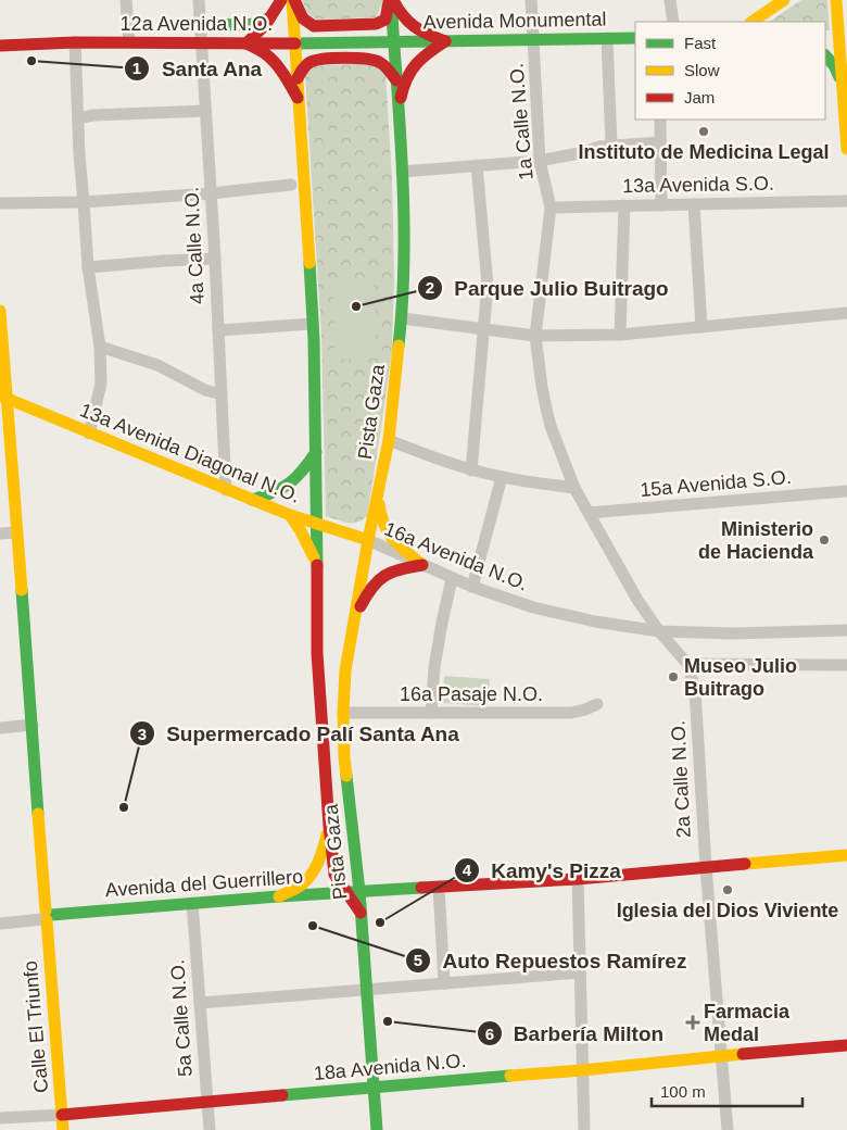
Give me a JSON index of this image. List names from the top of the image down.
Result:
{
  "streets": {
    "main road": [
      "Avenida Monumental",
      "12a Avenida N.O.",
      "Pista Gaza",
      "13a Avenida Diagonal N.O.",
      "Avenida del Guerrillero",
      "Calle El Triunfo",
      "18a Avenida N.O."
    ],
    "street": [
      "1a Calle N.O.",
      "13a Avenida S.O.",
      "4a Calle N.O.",
      "15a Avenida S.O.",
      "16a Avenida N.O.",
      "16a Pasaje N.O.",
      "2a Calle N.O.",
      "5a Calle N.O."
    ]
  },
  "crossings": [
    ["Avenida Monumental", "12a Avenida N.O."],
    ["Avenida Monumental", "1a Calle N.O."],
    ["Avenida Monumental", "Pista Gaza"],
    ["12a Avenida N.O.", "4a Calle N.O."],
    ["12a Avenida N.O.", "Pista Gaza"],
    ["1a Calle N.O.", "13a Avenida S.O."],
    ["1a Calle N.O.", "2a Calle N.O."],
    ["4a Calle N.O.", "13a Avenida Diagonal N.O."],
    ["Pista Gaza", "13a Avenida Diagonal N.O."],
    ["Pista Gaza", "16a Avenida N.O."],
    ["Pista Gaza", "16a Pasaje N.O."],
    ["Pista Gaza", "Avenida del Guerrillero"],
    ["13a Avenida Diagonal N.O.", "16a Avenida N.O."],
    ["13a Avenida Diagonal N.O.", "Calle El Triunfo"],
    ["15a Avenida S.O.", "2a Calle N.O."],
    ["16a Avenida N.O.", "2a Calle N.O."],
    ["2a Calle N.O.", "Avenida del Guerrillero"],
    ["2a Calle N.O.", "18a Avenida N.O."],
    ["Avenida del Guerrillero", "5a Calle N.O."],
    ["Avenida del Guerrillero", "Calle El Triunfo"],
    ["5a Calle N.O.", "18a Avenida N.O."],
    ["Calle El Triunfo", "18a Avenida N.O."]
  ],
  "places": {
    "other": [
      "Santa Ana",
      "Instituto de Medicina Legal",
      "Parque Julio Buitrago",
      "Ministerio de Hacienda",
      "Museo Julio Buitrago",
      "Supermercado Palí Santa Ana",
      "Iglesia del Dios Viviente",
      "Kamy's Pizza",
      "Auto Repuestos Ramírez",
      "Barbería Milton"
    ],
    "health": ["Farmacia Medal"]
  },
  "legend": ["Fast", "Slow", "Jam"],
  "scale_bar": "100 m"
}
